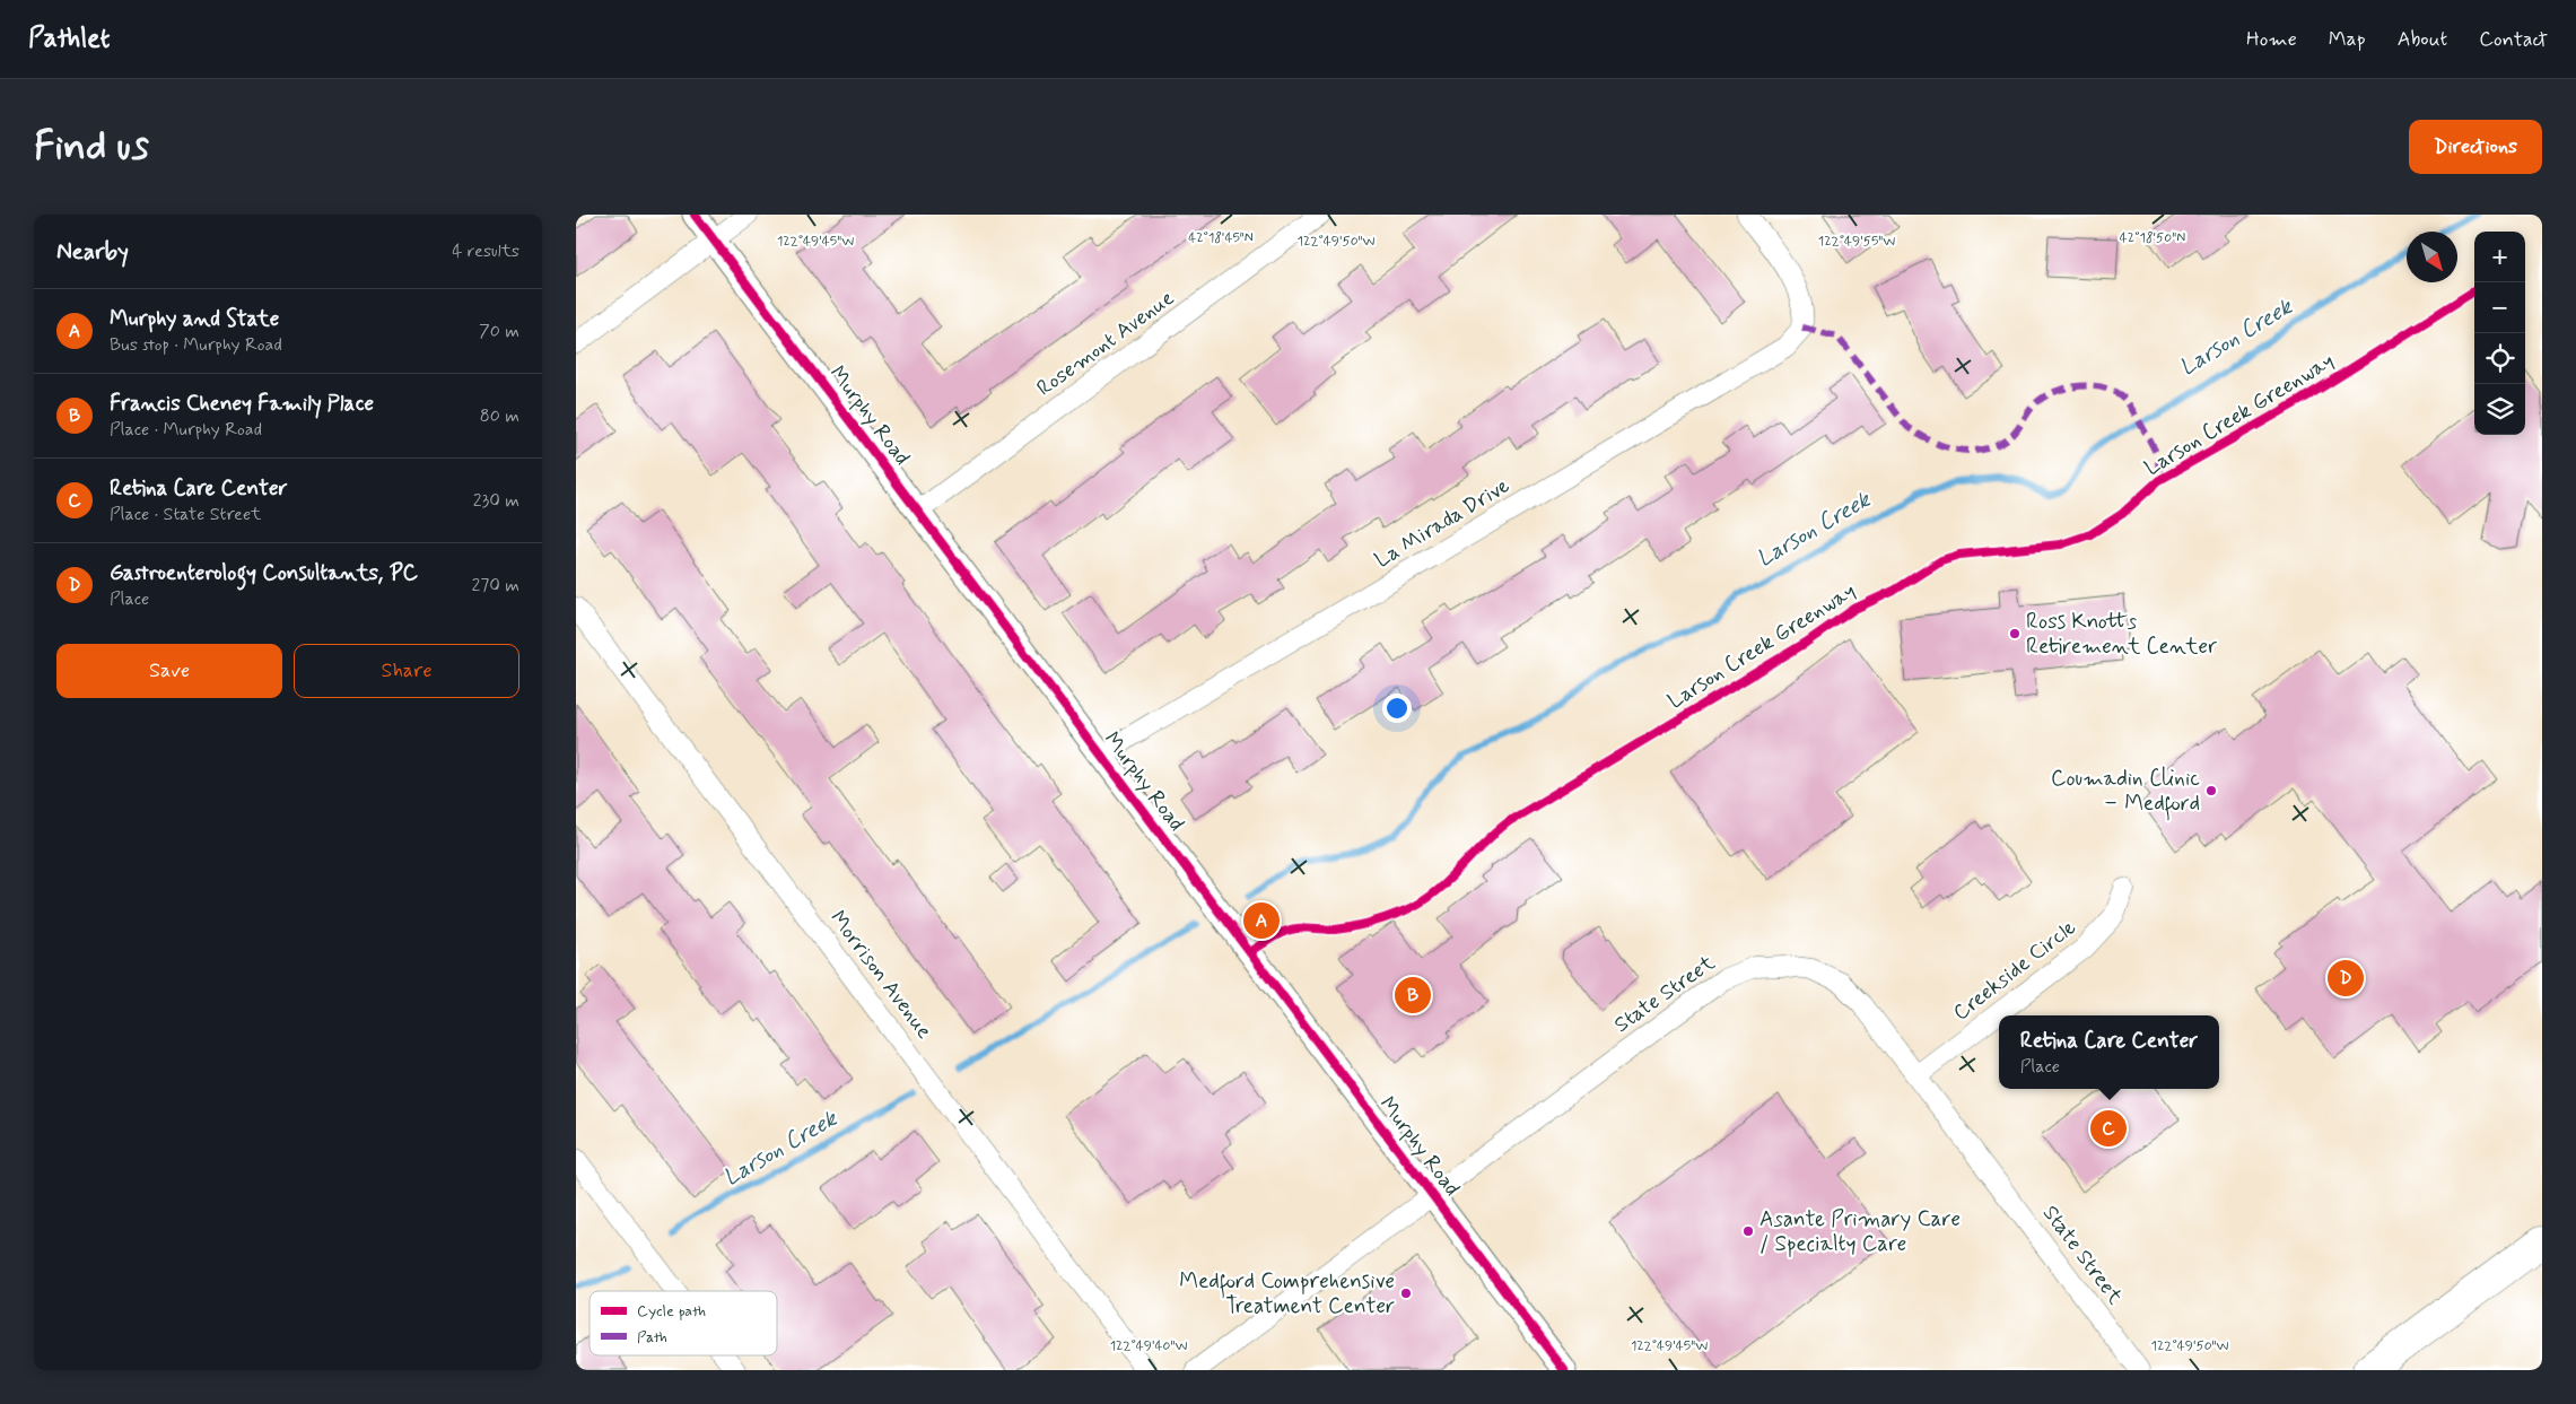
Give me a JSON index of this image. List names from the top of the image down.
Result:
{
  "streets": {
    "street": [
      "Rosemont Avenue",
      "Murphy Road",
      "La Mirada Drive",
      "Creekside Circle",
      "Morrison Avenue",
      "State Street"
    ],
    "cycle path": ["Larson Creek Greenway"]
  },
  "crossings": [
    ["Rosemont Avenue", "Murphy Road"],
    ["Murphy Road", "La Mirada Drive"],
    ["Murphy Road", "State Street"],
    ["Creekside Circle", "State Street"]
  ],
  "water": ["Larson Creek"],
  "places": [
    "Ross Knotts Retirement Center",
    "Coumadin Clinic – Medford",
    "Asante Primary Care / Specialty Care",
    "Medford Comprehensive Treatment Center"
  ],
  "legend": ["Cycle path", "Path"],
  "north": "bottom right",
  "page": {
    "header": "Pathlet",
    "nav": [
      "Home",
      "Map",
      "About",
      "Contact"
    ],
    "buttons": [
      "Directions",
      ["Save", "Share"]
    ],
    "title": "Find us",
    "heading": ["Nearby", "4 results"],
    "map_buttons": ["+", "−"],
    "list": [
      {
        "mark": "A",
        "name": "Murphy and State",
        "note": "Bus stop · Murphy Road",
        "value": "70 m"
      },
      {
        "mark": "B",
        "name": "Francis Cheney Family Place",
        "note": "Place · Murphy Road",
        "value": "80 m"
      },
      {
        "mark": "C",
        "name": "Retina Care Center",
        "note": "Place · State Street",
        "value": "230 m"
      },
      {
        "mark": "D",
        "name": "Gastroenterology Consultants, PC",
        "note": "Place",
        "value": "270 m"
      }
    ],
    "pins": [
      "A",
      "D",
      "B",
      "C"
    ],
    "popup": ["Retina Care Center", "Place"]
  },
  "coordinates": [
    "42°18'45\"N",
    "42°18'50\"N",
    "122°49'45\"W",
    "122°49'50\"W",
    "122°49'55\"W",
    "122°49'40\"W"
  ]
}
